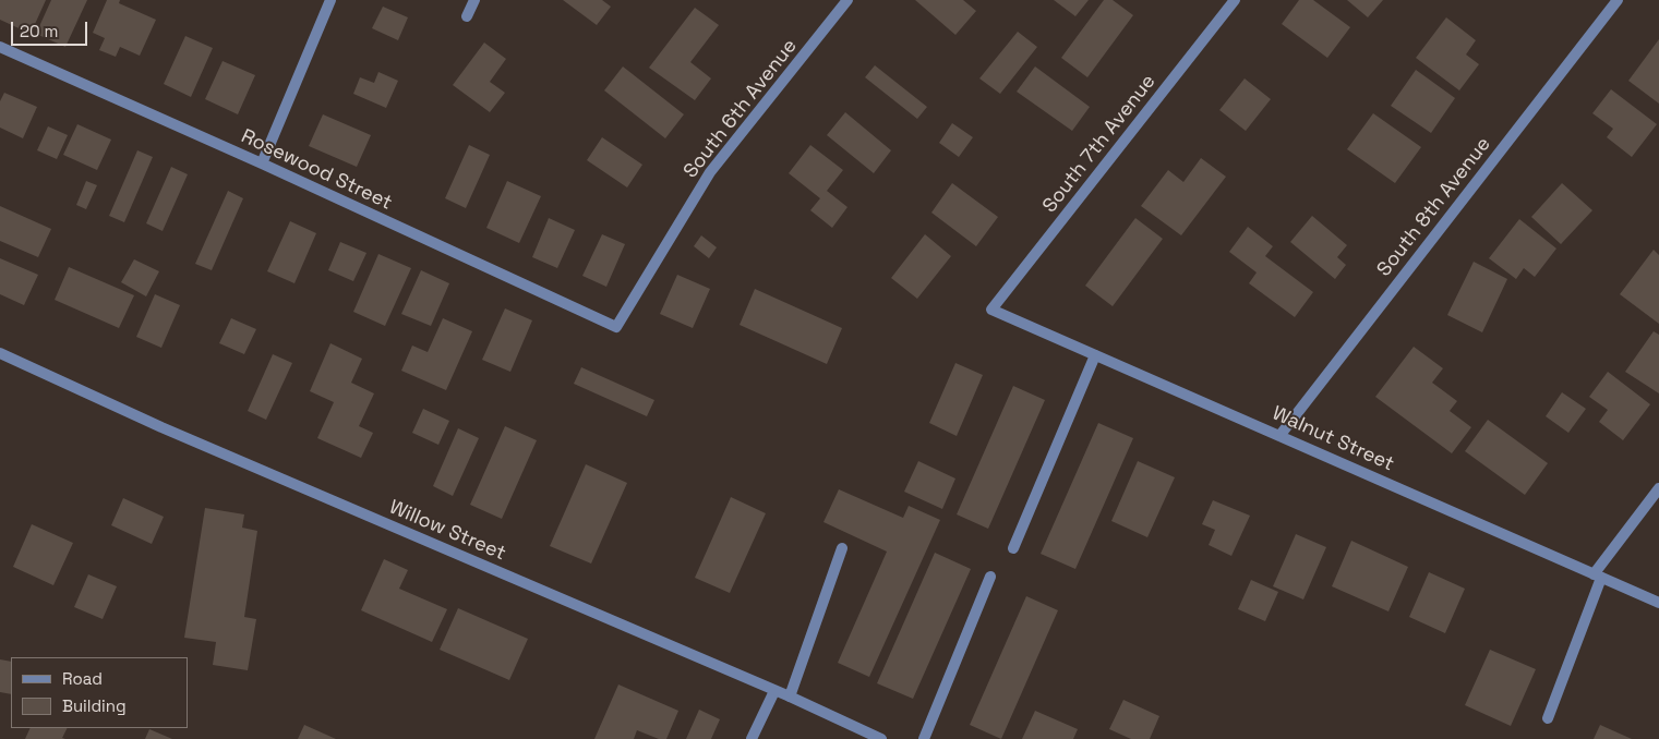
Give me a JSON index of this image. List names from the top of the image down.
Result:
{
  "streets": {
    "street": [
      "South 6th Avenue",
      "South 7th Avenue",
      "Rosewood Street",
      "South 8th Avenue",
      "Walnut Street",
      "Willow Street"
    ]
  },
  "crossings": [
    ["South 6th Avenue", "Rosewood Street"],
    ["South 7th Avenue", "Walnut Street"],
    ["South 8th Avenue", "Walnut Street"]
  ],
  "legend": ["Road", "Building"],
  "scale_bar": "20 m"
}
